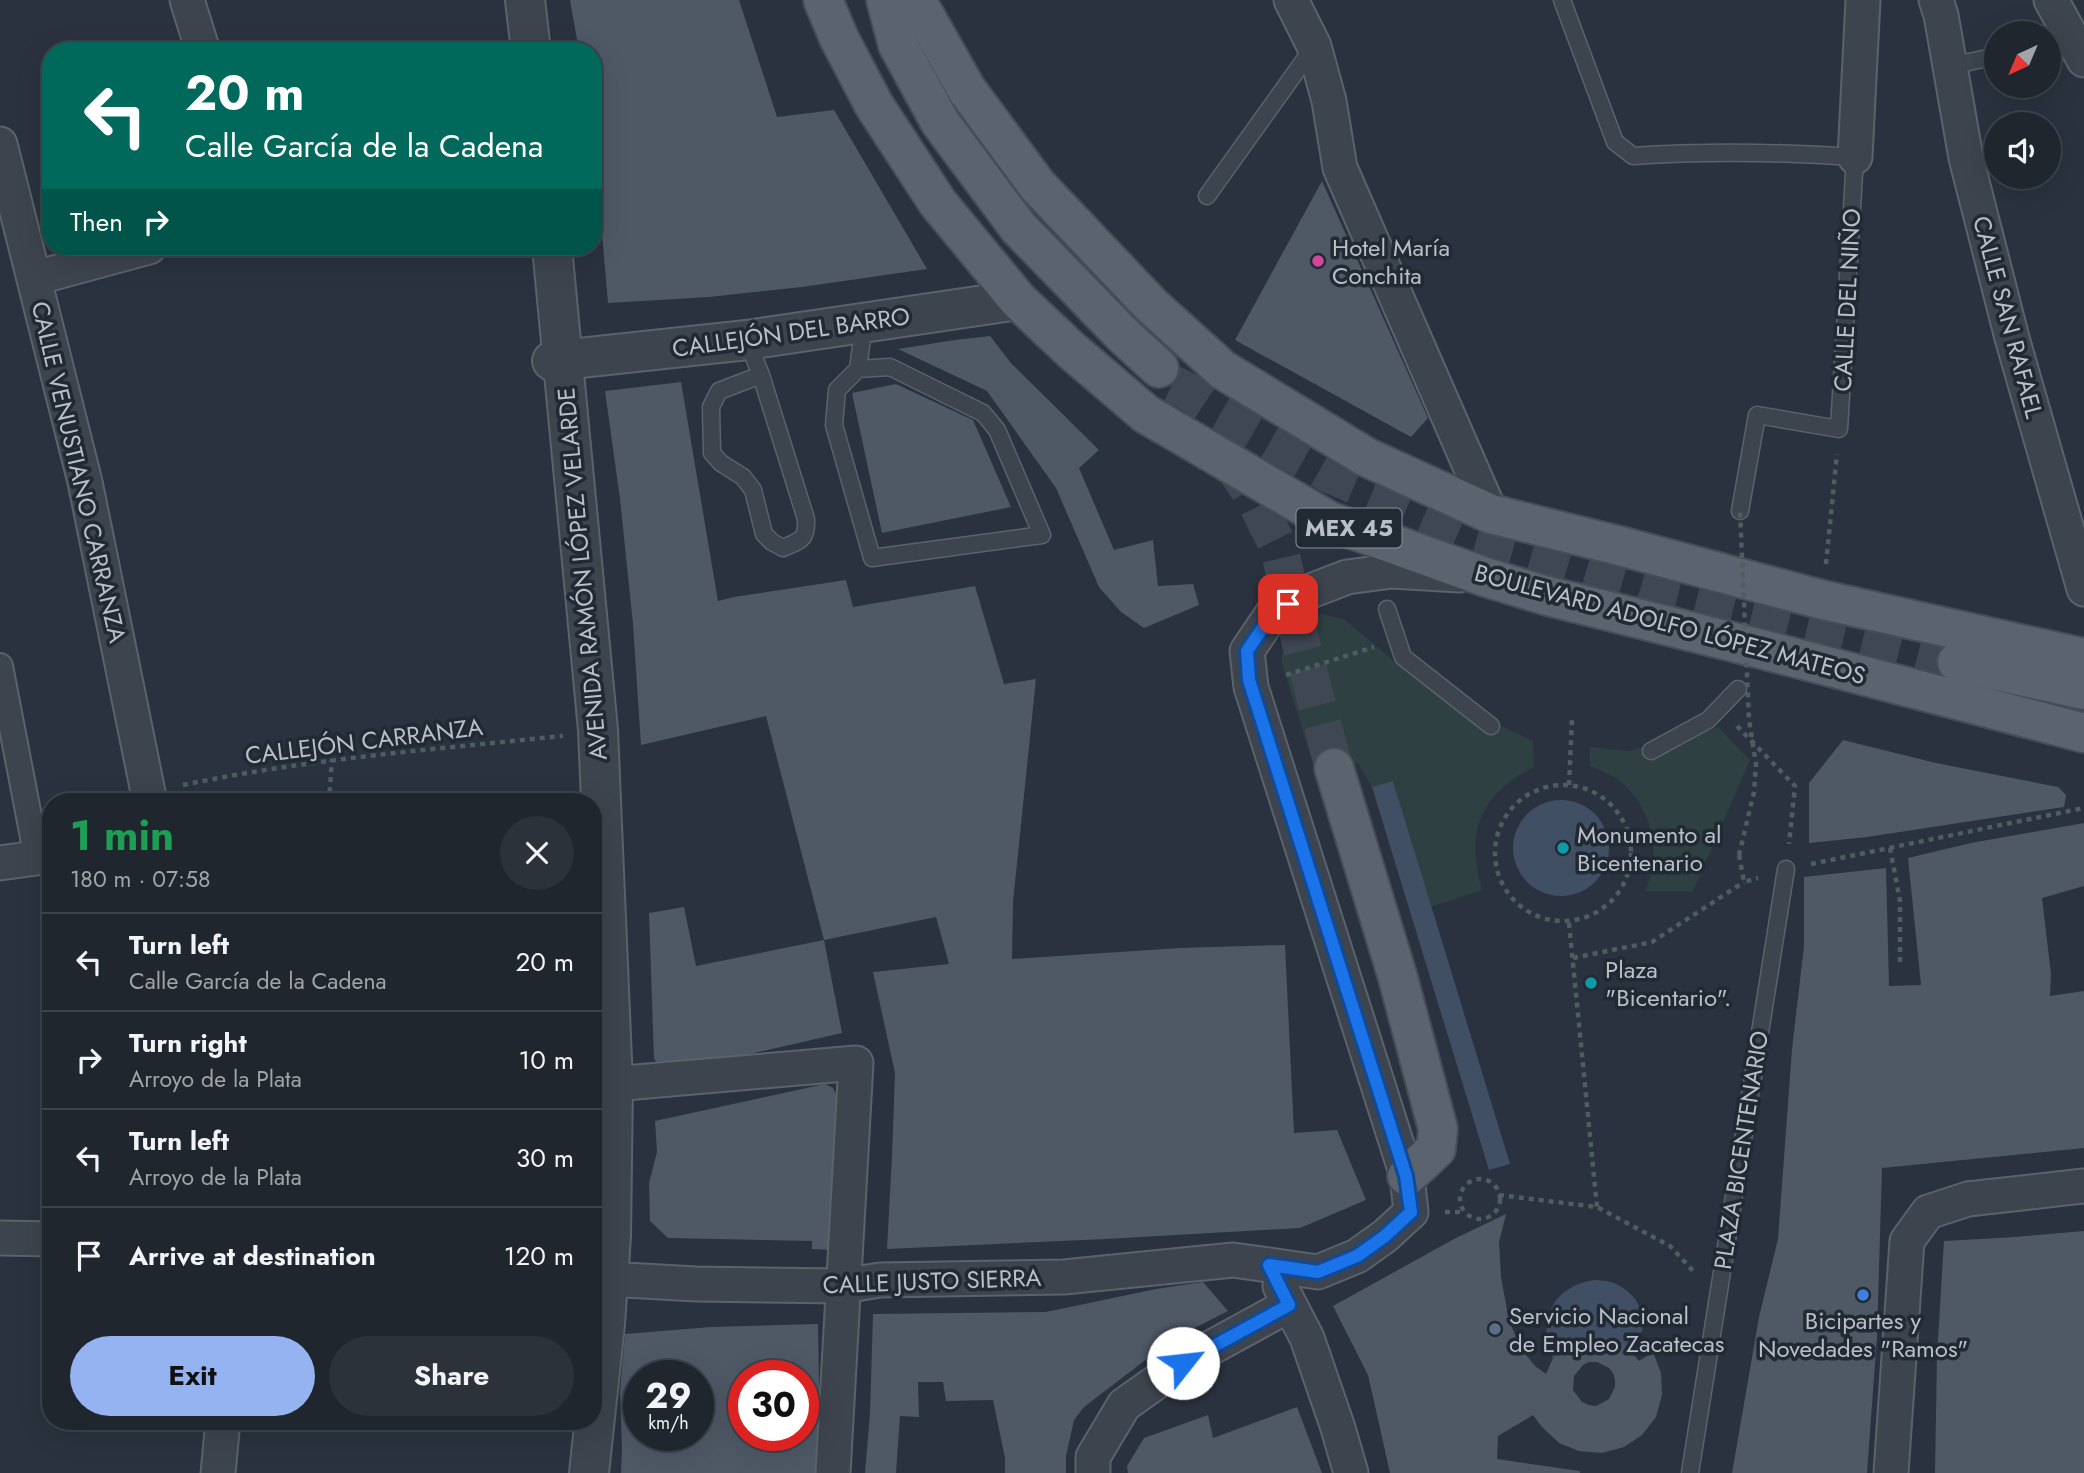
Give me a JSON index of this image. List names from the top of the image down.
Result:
{
  "streets": {
    "main road": ["MEX 45", "BOULEVARD ADOLFO LÓPEZ MATEOS"],
    "street": [
      "CALLE DEL NIÑO",
      "CALLE SAN RAFAEL",
      "CALLEJÓN DEL BARRO",
      "CALLE VENUSTIANO CARRANZA",
      "AVENIDA RAMÓN LÓPEZ VELARDE",
      "CALLE JUSTO SIERRA"
    ],
    "lane": ["PLAZA BICENTENARIO"],
    "path": ["CALLEJÓN CARRANZA"]
  },
  "crossings": [
    ["CALLEJÓN DEL BARRO", "AVENIDA RAMÓN LÓPEZ VELARDE"],
    ["CALLEJÓN DEL BARRO", "BOULEVARD ADOLFO LÓPEZ MATEOS"],
    ["AVENIDA RAMÓN LÓPEZ VELARDE", "CALLEJÓN CARRANZA"]
  ],
  "places": [
    "Hotel María Conchita",
    "Monumento al Bicentenario",
    "Plaza \"Bicentario\".",
    "Bicipartes y Novedades \"Ramos\"",
    "Servicio Nacional de Empleo Zacatecas"
  ],
  "north": "bottom left",
  "page": {
    "turn": ["20 m", "Calle García de la Cadena"],
    "then": "Then",
    "heading": ["1 min", "180 m · 07:58"],
    "list": [
      {
        "name": "Turn left",
        "note": "Calle García de la Cadena",
        "value": "20 m"
      },
      {
        "name": "Turn right",
        "note": "Arroyo de la Plata",
        "value": "10 m"
      },
      {
        "name": "Turn left",
        "note": "Arroyo de la Plata",
        "value": "30 m"
      },
      {
        "name": "Arrive at destination",
        "value": "120 m"
      }
    ],
    "buttons": ["Exit", "Share"],
    "speed": "29 km/h",
    "limit": "30"
  }
}
